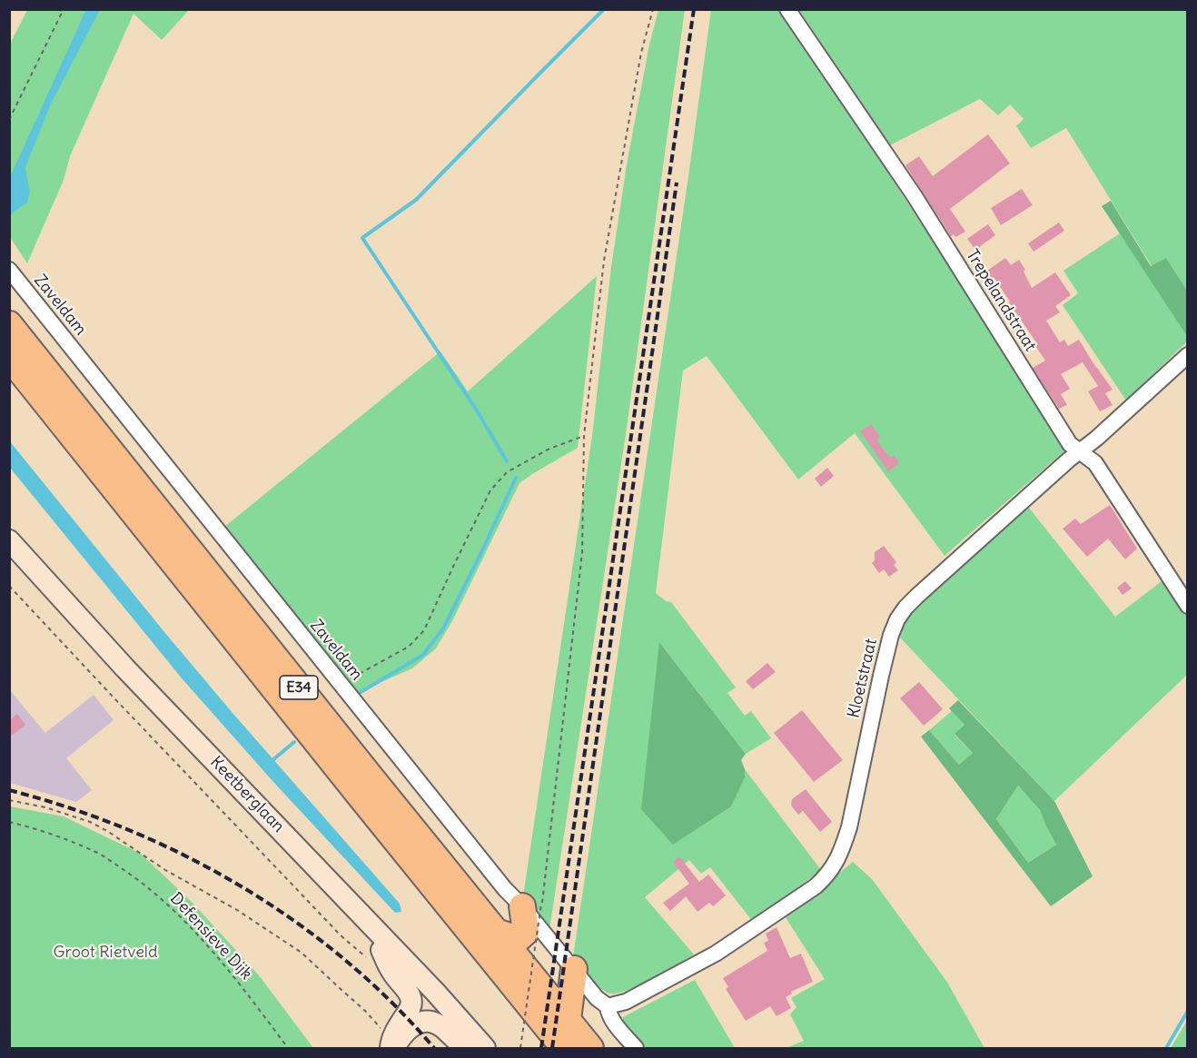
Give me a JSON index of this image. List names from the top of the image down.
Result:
{
  "streets": {
    "highway": ["E34"],
    "main road": ["Keetberglaan"],
    "street": ["Trepelandstraat", "Zaveldam", "Kloetstraat"],
    "path": ["Defensieve Dijk"]
  },
  "crossings": [
    ["Trepelandstraat", "Kloetstraat"],
    ["Zaveldam", "Kloetstraat"]
  ],
  "parks": ["Groot Rietveld"]
}
